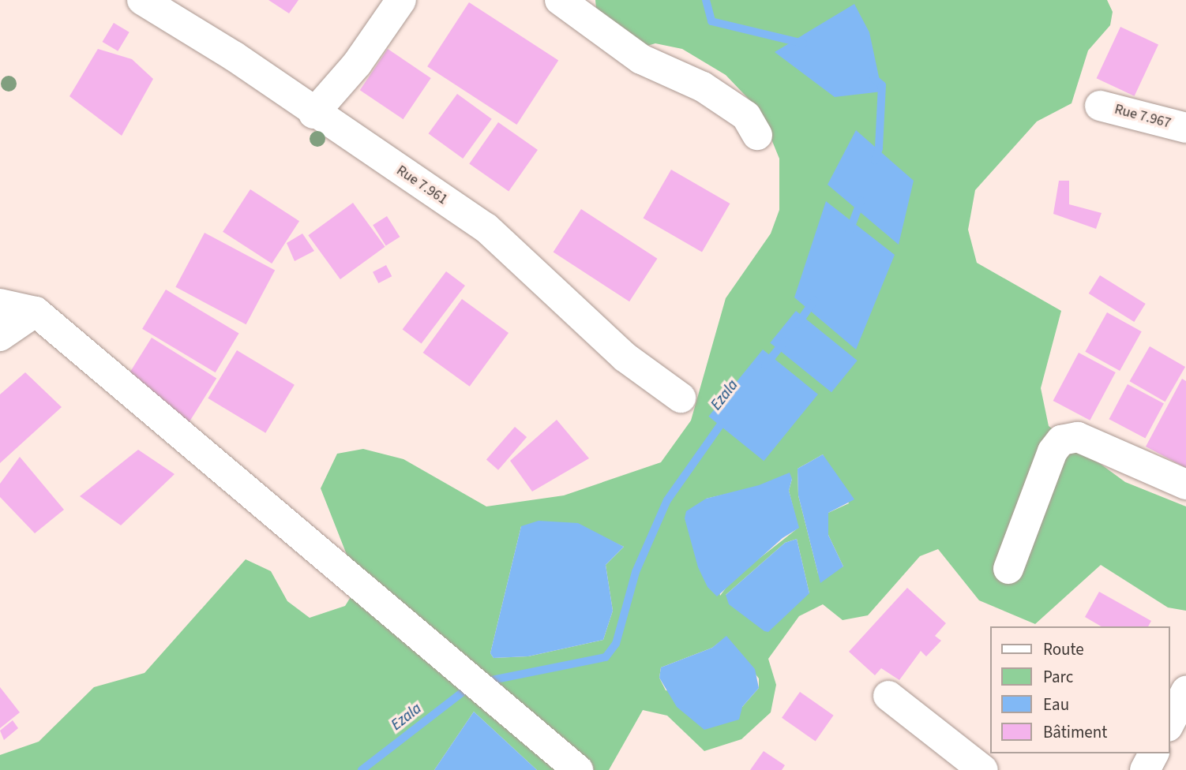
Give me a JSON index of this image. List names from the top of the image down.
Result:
{
  "streets": {
    "street": ["Rue 7.967", "Rue 7.961"]
  },
  "water": ["Ezala"],
  "legend": [
    "Route",
    "Parc",
    "Eau",
    "Bâtiment"
  ]
}
